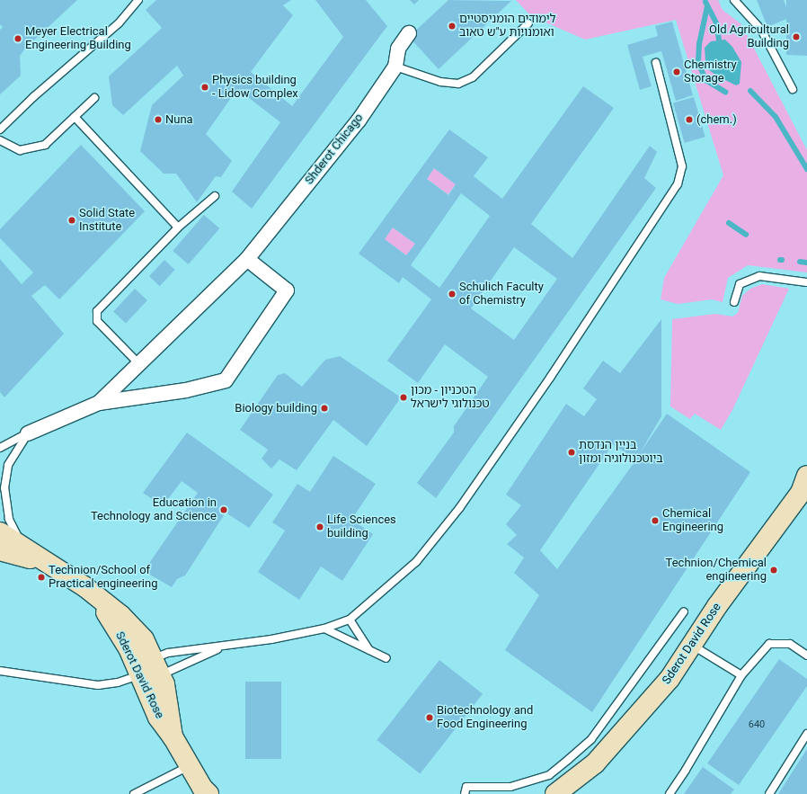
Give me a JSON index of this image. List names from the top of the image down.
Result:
{
  "streets": {
    "street": ["Shderot Chicago", "Sderot David Rose"]
  },
  "places": [
    "לימודים הומניסטיים ואומנויות ע\"ש טאוב",
    "Old Agricultural Building",
    "Meyer Electrical Engineering Building",
    "Chemistry Storage",
    "Physics building - Lidow Complex",
    "Nuna",
    "(chem.)",
    "Solid State Institute",
    "Schulich Faculty of Chemistry",
    "הטכניון - מכון טכנולוגי לישראל",
    "Biology building",
    "בניין הנדסת ביוטכנולוגיה ומזון",
    "Education in Technology and Science",
    "Chemical Engineering",
    "Life Sciences building",
    "Technion/Chemical engineering",
    "Technion/School of Practical engineering",
    "Biotechnology and Food Engineering"
  ],
  "house_numbers": ["640"]
}
